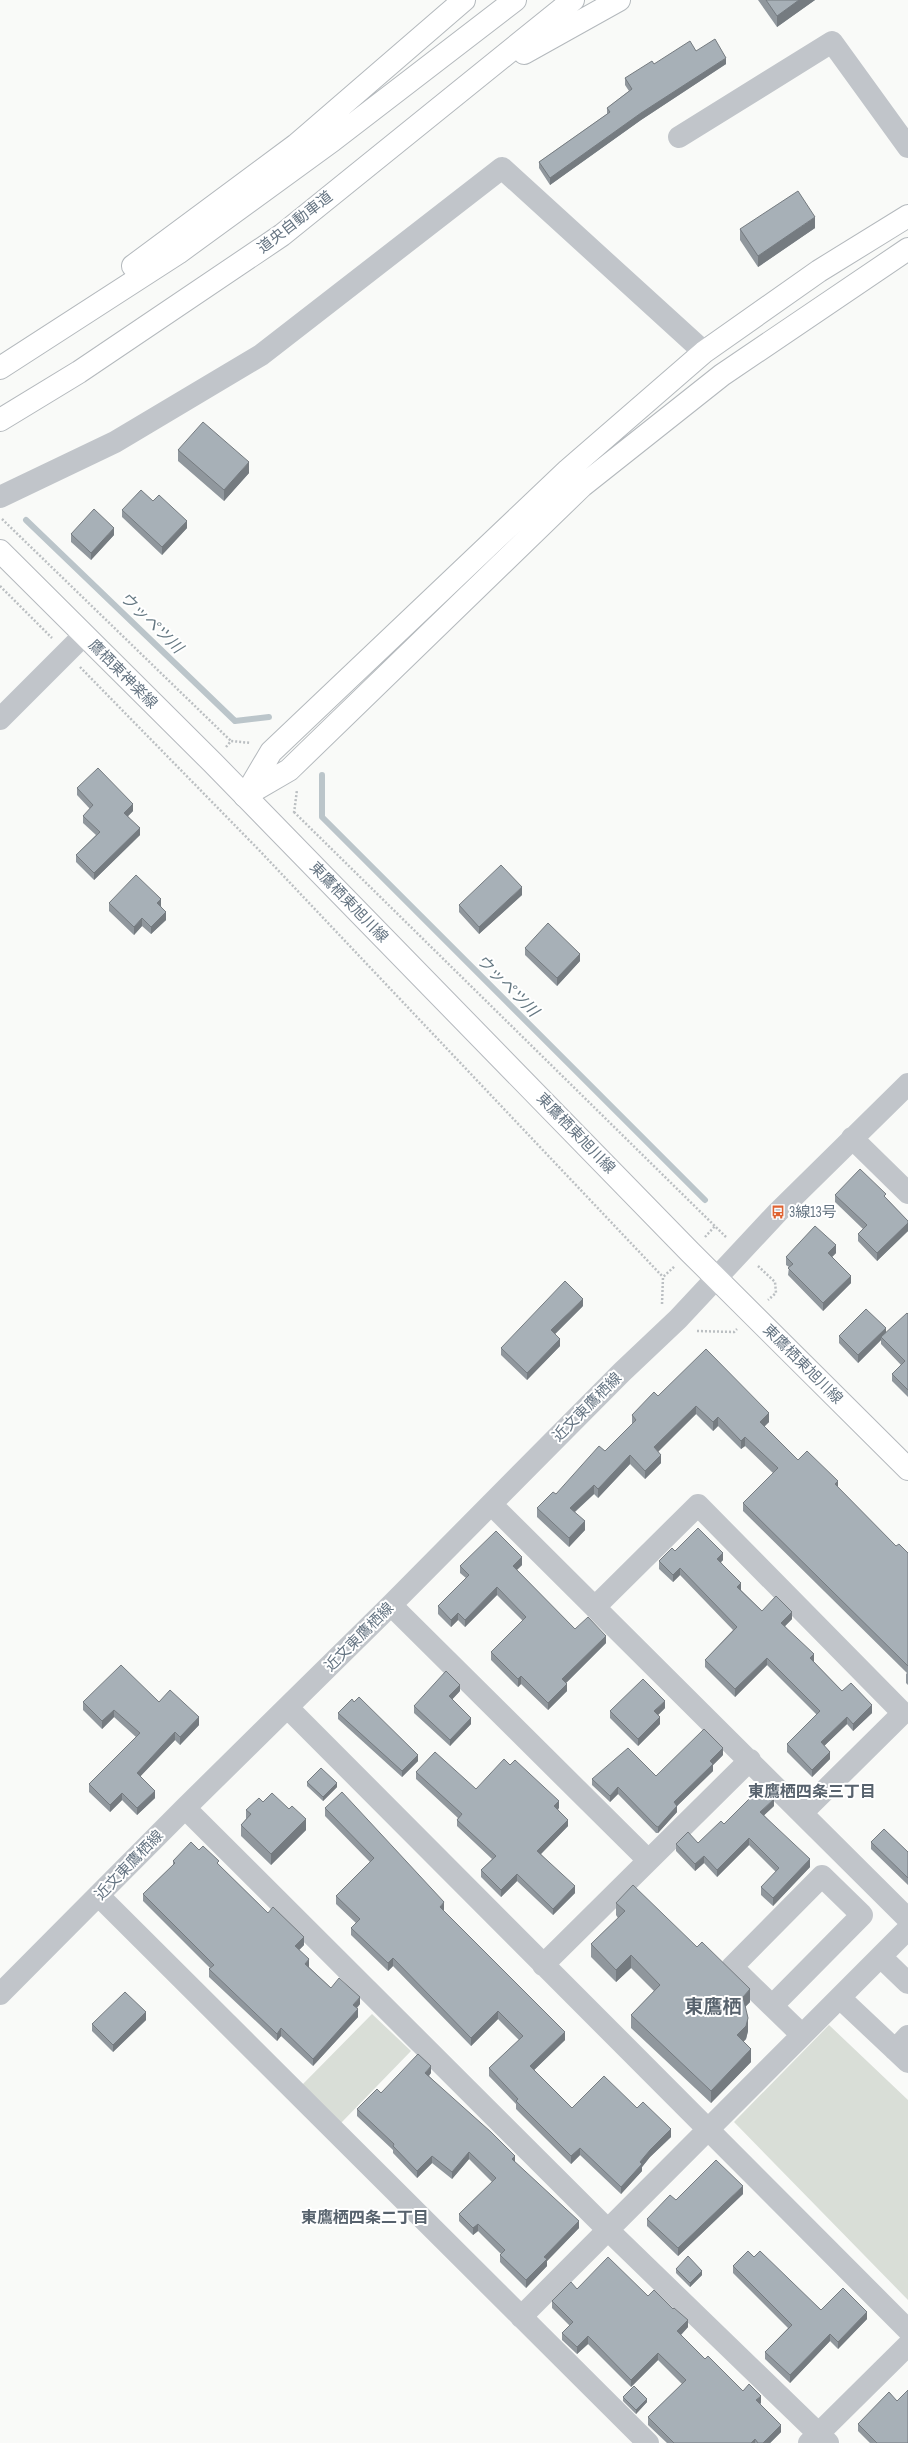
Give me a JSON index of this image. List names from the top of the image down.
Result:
{
  "streets": {
    "main road": ["道央自動車道", "鷹栖東神楽線", "東鷹栖東旭川線"],
    "street": ["近文東鷹栖線"]
  },
  "crossings": [
    ["鷹栖東神楽線", "東鷹栖東旭川線"],
    ["東鷹栖東旭川線", "近文東鷹栖線"]
  ],
  "districts": ["東鷹栖四条三丁目", "東鷹栖", "東鷹栖四条二丁目"],
  "water": ["ウッペツ川"],
  "places": {
    "bus stop": ["3線13号"]
  }
}
